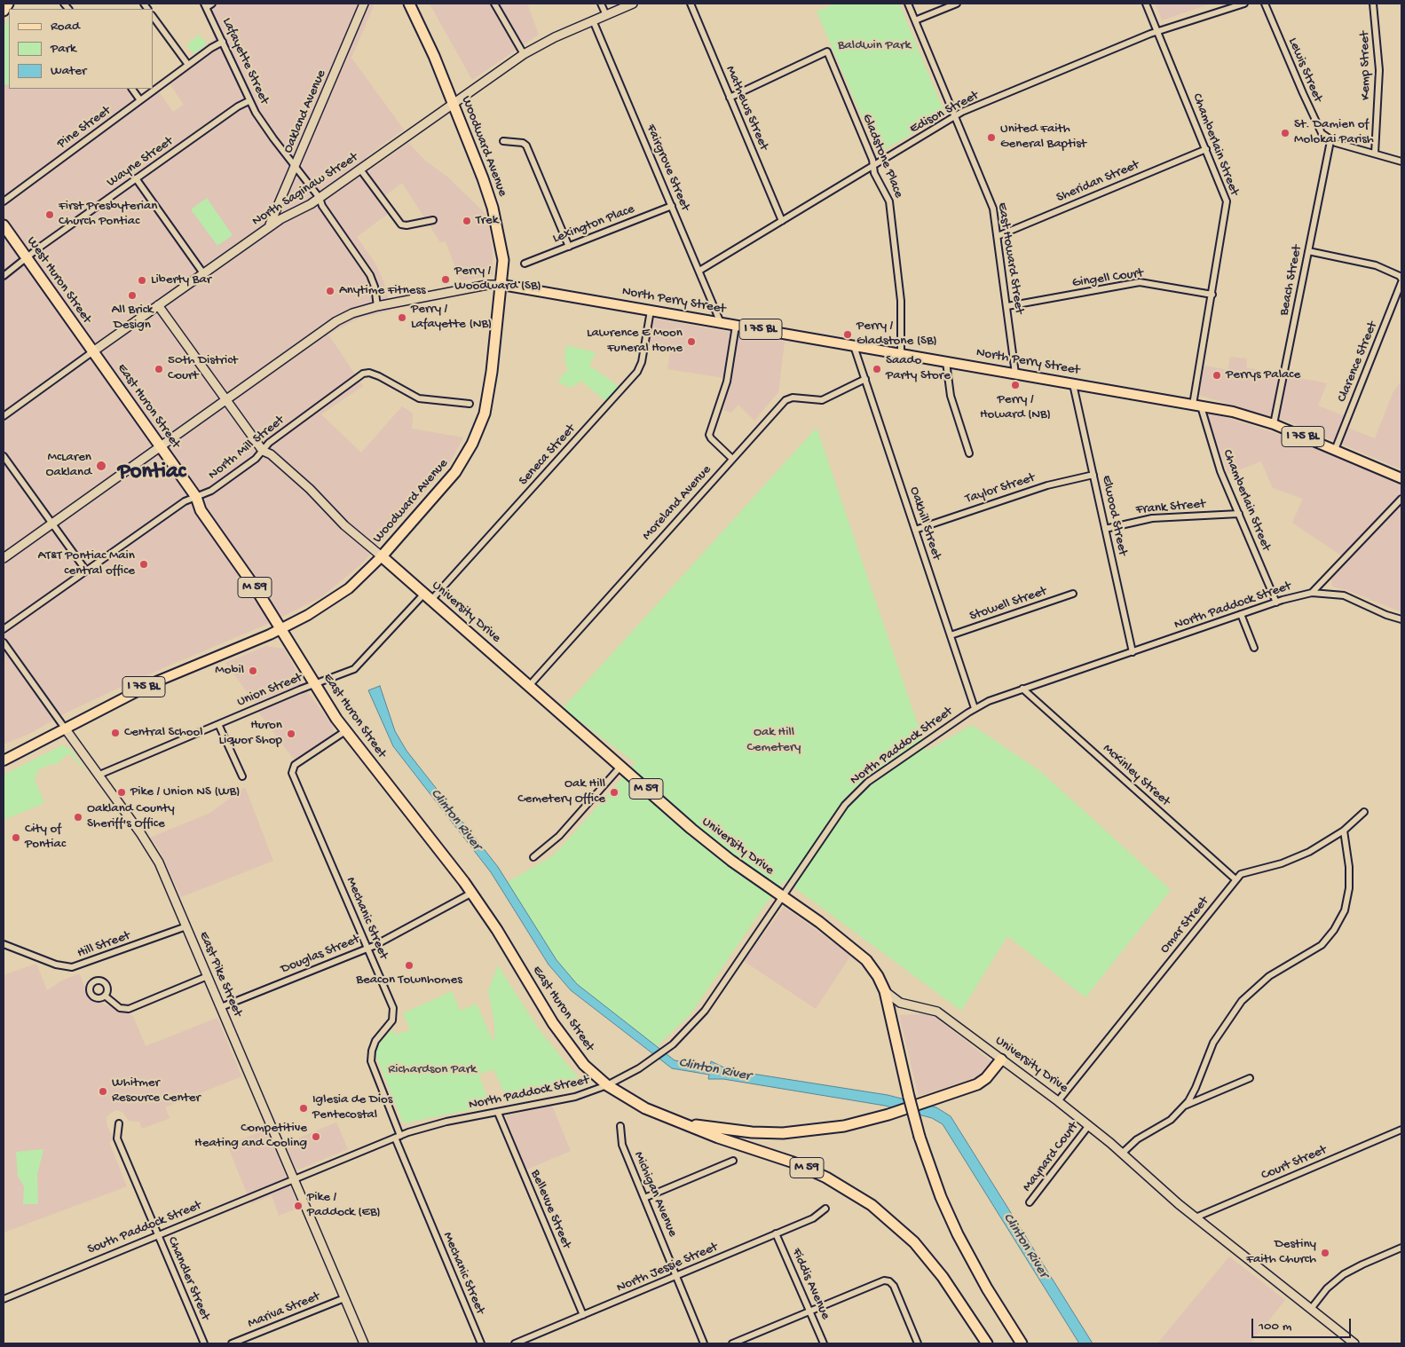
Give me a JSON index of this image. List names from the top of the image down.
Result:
{
  "streets": {
    "highway": [
      "Woodward Avenue",
      "West Huron Street",
      "I 75 BL",
      "East Huron Street",
      "M 59",
      "University Drive"
    ],
    "main road": ["North Perry Street"],
    "street": [
      "Lafayette Street",
      "Kemp Street",
      "Lewis Street",
      "Mathews Street",
      "Oakland Avenue",
      "Edison Street",
      "Pine Street",
      "Chamberlain Street",
      "Gladstone Place",
      "Wayne Street",
      "Fairgrove Street",
      "Sheridan Street",
      "North Saginaw Street",
      "Lexington Place",
      "East Howard Street",
      "Gingell Court",
      "Beach Street",
      "Clarence Street",
      "North Mill Street",
      "Seneca Street",
      "Taylor Street",
      "Moreland Avenue",
      "Frank Street",
      "Elwood Street",
      "Oakhill Street",
      "Stowell Street",
      "North Paddock Street",
      "Union Street",
      "McKinley Street",
      "Mechanic Street",
      "Omar Street",
      "Hill Street",
      "Douglas Street",
      "East Pike Street",
      "Maynard Court",
      "Court Street",
      "Michigan Avenue",
      "Bellevue Street",
      "South Paddock Street",
      "North Jessie Street",
      "Chandler Street",
      "Fiddis Avenue",
      "Mariva Street"
    ]
  },
  "crossings": [
    ["Lafayette Street", "Oakland Avenue"],
    ["Lafayette Street", "Pine Street"],
    ["Lafayette Street", "Wayne Street"],
    ["Lafayette Street", "North Saginaw Street"],
    ["Lafayette Street", "North Perry Street"],
    ["Lewis Street", "Beach Street"],
    ["Mathews Street", "Edison Street"],
    ["Mathews Street", "Gladstone Place"],
    ["Oakland Avenue", "North Saginaw Street"],
    ["Edison Street", "Chamberlain Street"],
    ["Edison Street", "Gladstone Place"],
    ["Edison Street", "Fairgrove Street"],
    ["Edison Street", "East Howard Street"],
    ["Chamberlain Street", "Sheridan Street"],
    ["Chamberlain Street", "Gingell Court"],
    ["Chamberlain Street", "North Perry Street"],
    ["Chamberlain Street", "Frank Street"],
    ["Chamberlain Street", "North Paddock Street"],
    ["Woodward Avenue", "North Saginaw Street"],
    ["Woodward Avenue", "North Perry Street"],
    ["Woodward Avenue", "East Huron Street"],
    ["Woodward Avenue", "University Drive"],
    ["Woodward Avenue", "East Pike Street"],
    ["Gladstone Place", "North Perry Street"],
    ["Wayne Street", "West Huron Street"],
    ["Fairgrove Street", "North Saginaw Street"],
    ["Fairgrove Street", "Lexington Place"],
    ["Fairgrove Street", "North Perry Street"],
    ["Sheridan Street", "East Howard Street"],
    ["North Saginaw Street", "West Huron Street"],
    ["North Saginaw Street", "East Huron Street"],
    ["North Saginaw Street", "University Drive"],
    ["East Howard Street", "Gingell Court"],
    ["East Howard Street", "North Perry Street"],
    ["West Huron Street", "East Huron Street"],
    ["Beach Street", "North Perry Street"],
    ["Beach Street", "Clarence Street"],
    ["North Perry Street", "Clarence Street"],
    ["North Perry Street", "East Huron Street"],
    ["North Perry Street", "Seneca Street"],
    ["North Perry Street", "Elwood Street"],
    ["North Perry Street", "Oakhill Street"],
    ["North Perry Street", "University Drive"],
    ["East Huron Street", "North Mill Street"],
    ["East Huron Street", "M 59"],
    ["East Huron Street", "North Paddock Street"],
    ["East Huron Street", "Union Street"],
    ["East Huron Street", "Mechanic Street"],
    ["East Huron Street", "Douglas Street"],
    ["North Mill Street", "University Drive"],
    ["Seneca Street", "University Drive"],
    ["Seneca Street", "Union Street"],
    ["Taylor Street", "Elwood Street"],
    ["Taylor Street", "Oakhill Street"],
    ["Moreland Avenue", "Oakhill Street"],
    ["Moreland Avenue", "University Drive"],
    ["Frank Street", "Elwood Street"],
    ["Elwood Street", "North Paddock Street"],
    ["Oakhill Street", "Stowell Street"],
    ["Oakhill Street", "North Paddock Street"],
    ["M 59", "North Paddock Street"],
    ["M 59", "University Drive"],
    ["North Paddock Street", "University Drive"],
    ["North Paddock Street", "McKinley Street"],
    ["North Paddock Street", "Mechanic Street"],
    ["North Paddock Street", "East Pike Street"],
    ["North Paddock Street", "Bellevue Street"],
    ["North Paddock Street", "South Paddock Street"],
    ["University Drive", "Union Street"],
    ["University Drive", "Omar Street"],
    ["University Drive", "Maynard Court"],
    ["University Drive", "Court Street"],
    ["Union Street", "East Pike Street"],
    ["McKinley Street", "Omar Street"],
    ["Mechanic Street", "Douglas Street"],
    ["Hill Street", "East Pike Street"],
    ["Douglas Street", "East Pike Street"],
    ["East Pike Street", "South Paddock Street"],
    ["East Pike Street", "Mariva Street"],
    ["Michigan Avenue", "North Jessie Street"],
    ["Bellevue Street", "North Jessie Street"],
    ["South Paddock Street", "Chandler Street"],
    ["North Jessie Street", "Fiddis Avenue"]
  ],
  "districts": ["Pontiac"],
  "water": ["Clinton River"],
  "parks": ["Baldwin Park", "Oak Hill Cemetery", "Richardson Park"],
  "places": [
    "St. Damien of Molokai Parish",
    "United Faith General Baptist",
    "First Presbyterian Church Pontiac",
    "Trek",
    "Perry / Woodward (SB)",
    "Liberty Bar",
    "Anytime Fitness",
    "All Brick Design",
    "Perry / Lafayette (NB)",
    "Perry / Gladstone (SB)",
    "Lawrence E Moon Funeral Home",
    "50th District Court",
    "Saado Party Store",
    "Perrys Palace",
    "Perry / Howard (NB)",
    "McLaren Oakland",
    "AT&T Pontiac Main central office",
    "Mobil",
    "Central School",
    "Huron Liquor Shop",
    "Pike / Union NS (WB)",
    "Oak Hill Cemetery Office",
    "Oakland County Sheriff's Office",
    "City of Pontiac",
    "Beacon Townhomes",
    "Whitmer Resource Center",
    "Iglesia de Dios Pentecostal",
    "Competitive Heating and Cooling",
    "Pike / Paddock (EB)",
    "Destiny Faith Church"
  ],
  "legend": ["Road", "Park", "Water"],
  "scale_bar": "100 m"
}
